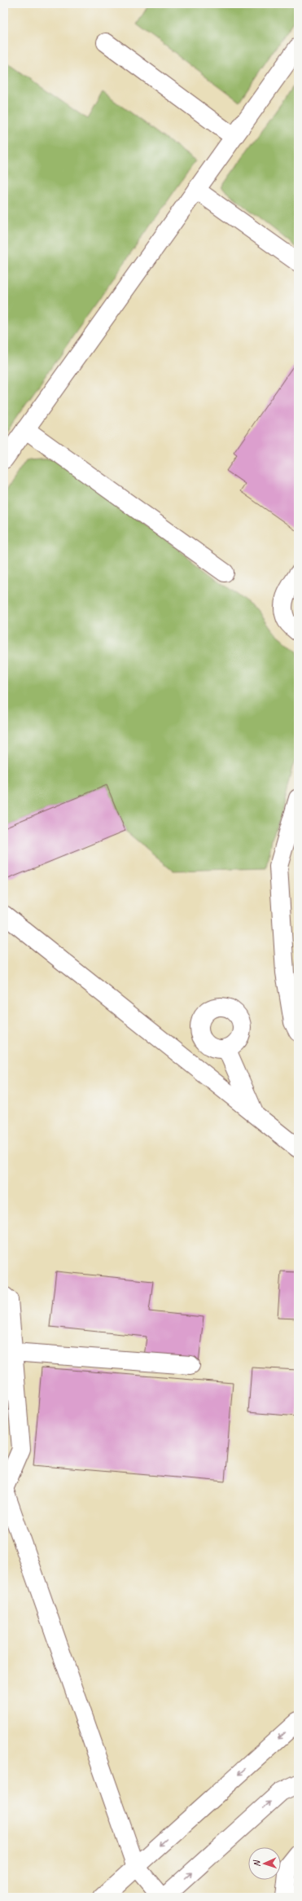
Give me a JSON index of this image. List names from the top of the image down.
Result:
{
  "north": "left"
}
